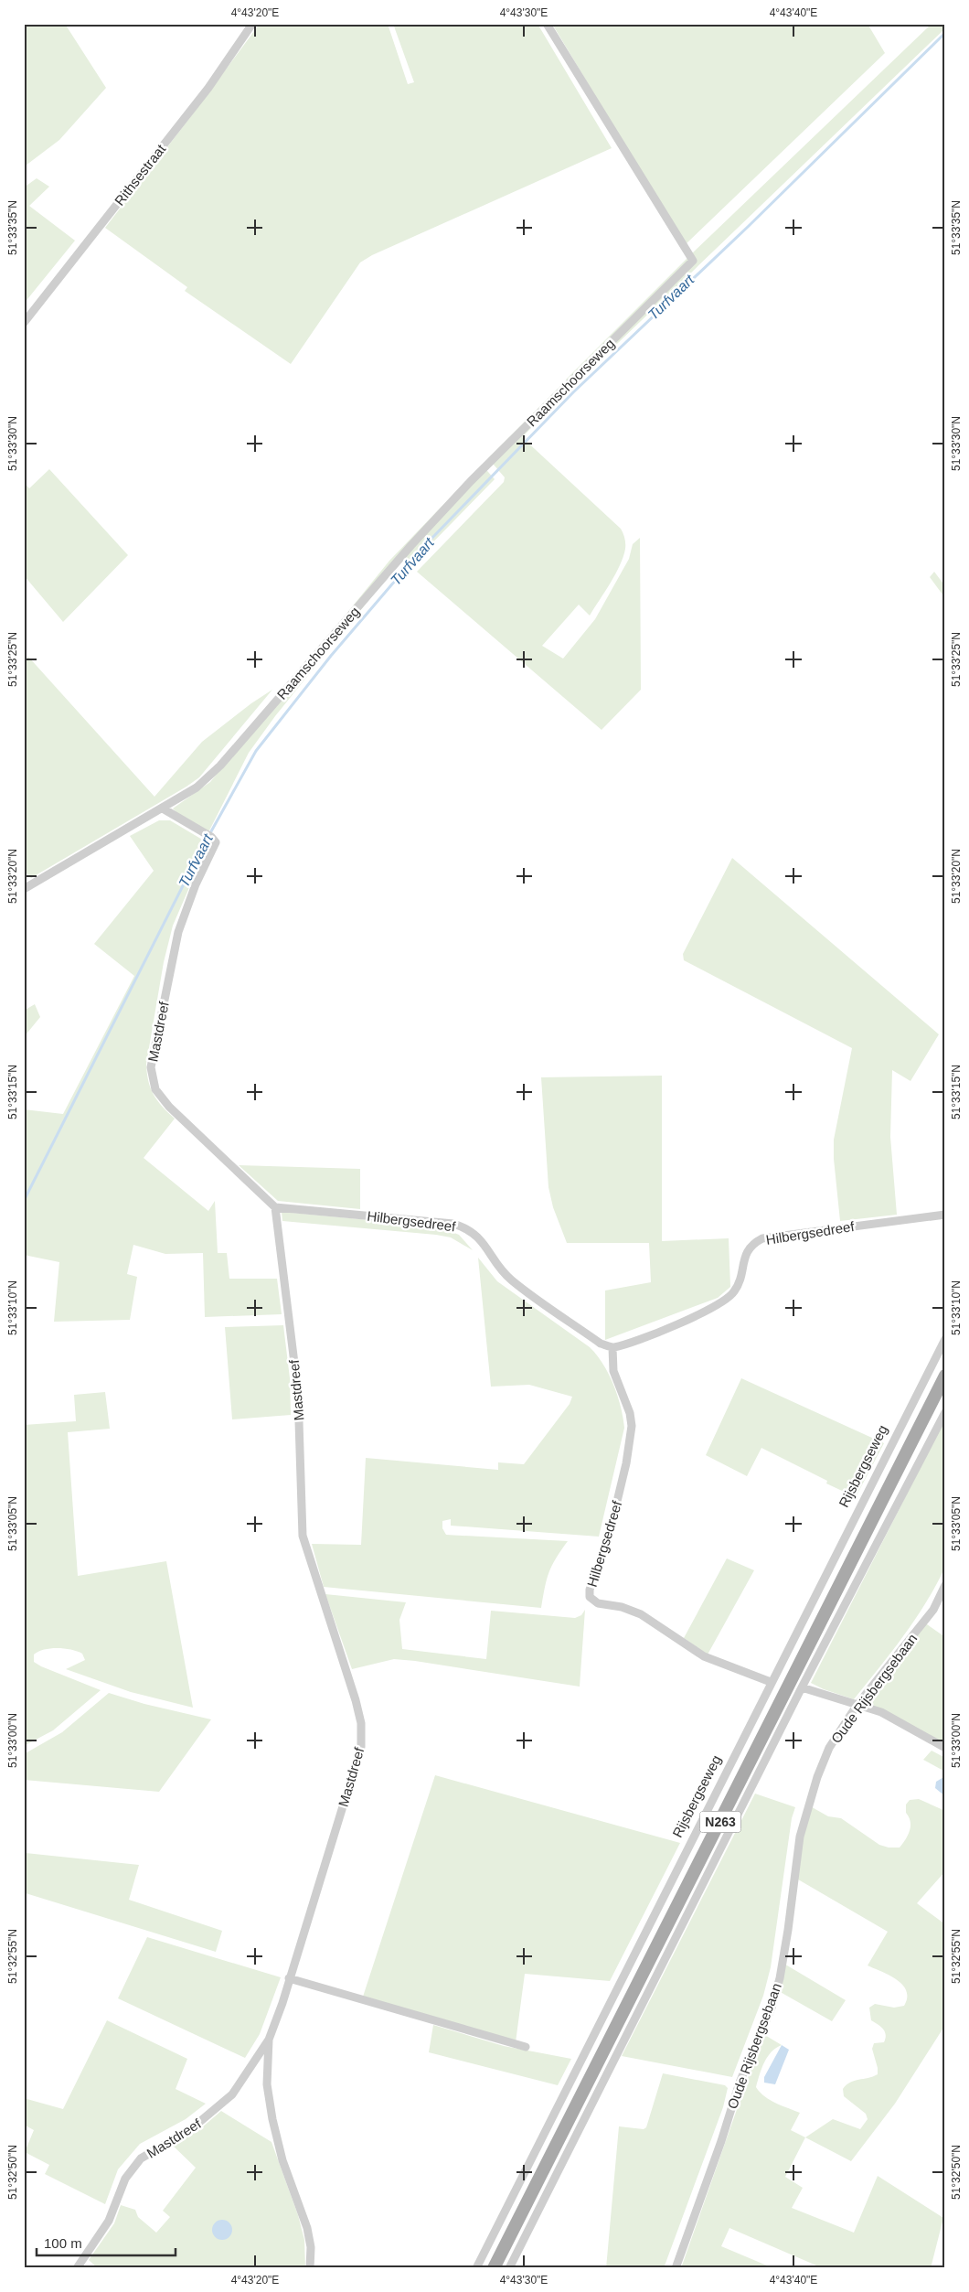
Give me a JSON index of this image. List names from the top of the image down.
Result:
{
  "streets": {
    "main road": ["N263"],
    "street": [
      "Rithsestraat",
      "Raamschoorseweg",
      "Mastdreef",
      "Hilbergsedreef",
      "Rijsbergseweg",
      "Oude Rijsbergsebaan"
    ]
  },
  "crossings": [
    ["Raamschoorseweg", "Mastdreef"],
    ["Mastdreef", "Hilbergsedreef"],
    ["Hilbergsedreef", "Rijsbergseweg"]
  ],
  "water": ["Turfvaart"],
  "scale_bar": "100 m",
  "coordinates": [
    "4°43'20\"E",
    "4°43'30\"E",
    "4°43'40\"E",
    "51°33'35\"N",
    "51°33'30\"N",
    "51°33'25\"N",
    "51°33'20\"N",
    "51°33'15\"N",
    "51°33'10\"N",
    "51°33'05\"N",
    "51°33'00\"N",
    "51°32'55\"N",
    "51°32'50\"N"
  ]
}
